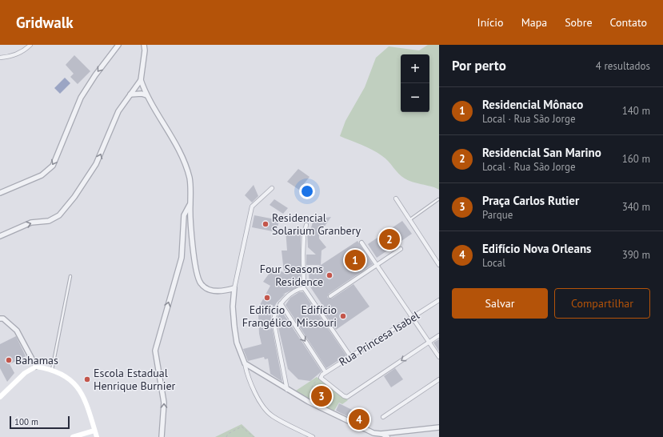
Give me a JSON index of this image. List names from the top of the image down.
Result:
{
  "streets": {
    "street": ["Rua Princesa Isabel"]
  },
  "places": [
    "Residencial Solarium Granbery",
    "Four Seasons Residence",
    "Edifício Frangélico",
    "Edifício Missouri",
    "Bahamas",
    "Escola Estadual Henrique Burnier"
  ],
  "scale_bar": "100 m",
  "page": {
    "header": "Gridwalk",
    "nav": [
      "Início",
      "Mapa",
      "Sobre",
      "Contato"
    ],
    "heading": ["Por perto", "4 resultados"],
    "map_buttons": ["+", "−"],
    "list": [
      {
        "mark": "1",
        "name": "Residencial Mônaco",
        "note": "Local · Rua São Jorge",
        "value": "140 m"
      },
      {
        "mark": "2",
        "name": "Residencial San Marino",
        "note": "Local · Rua São Jorge",
        "value": "160 m"
      },
      {
        "mark": "3",
        "name": "Praça Carlos Rutier",
        "note": "Parque",
        "value": "340 m"
      },
      {
        "mark": "4",
        "name": "Edifício Nova Orleans",
        "note": "Local",
        "value": "390 m"
      }
    ],
    "pins": [
      "2",
      "1",
      "3",
      "4"
    ],
    "buttons": ["Salvar", "Compartilhar"],
    "scale": "100 m"
  }
}
